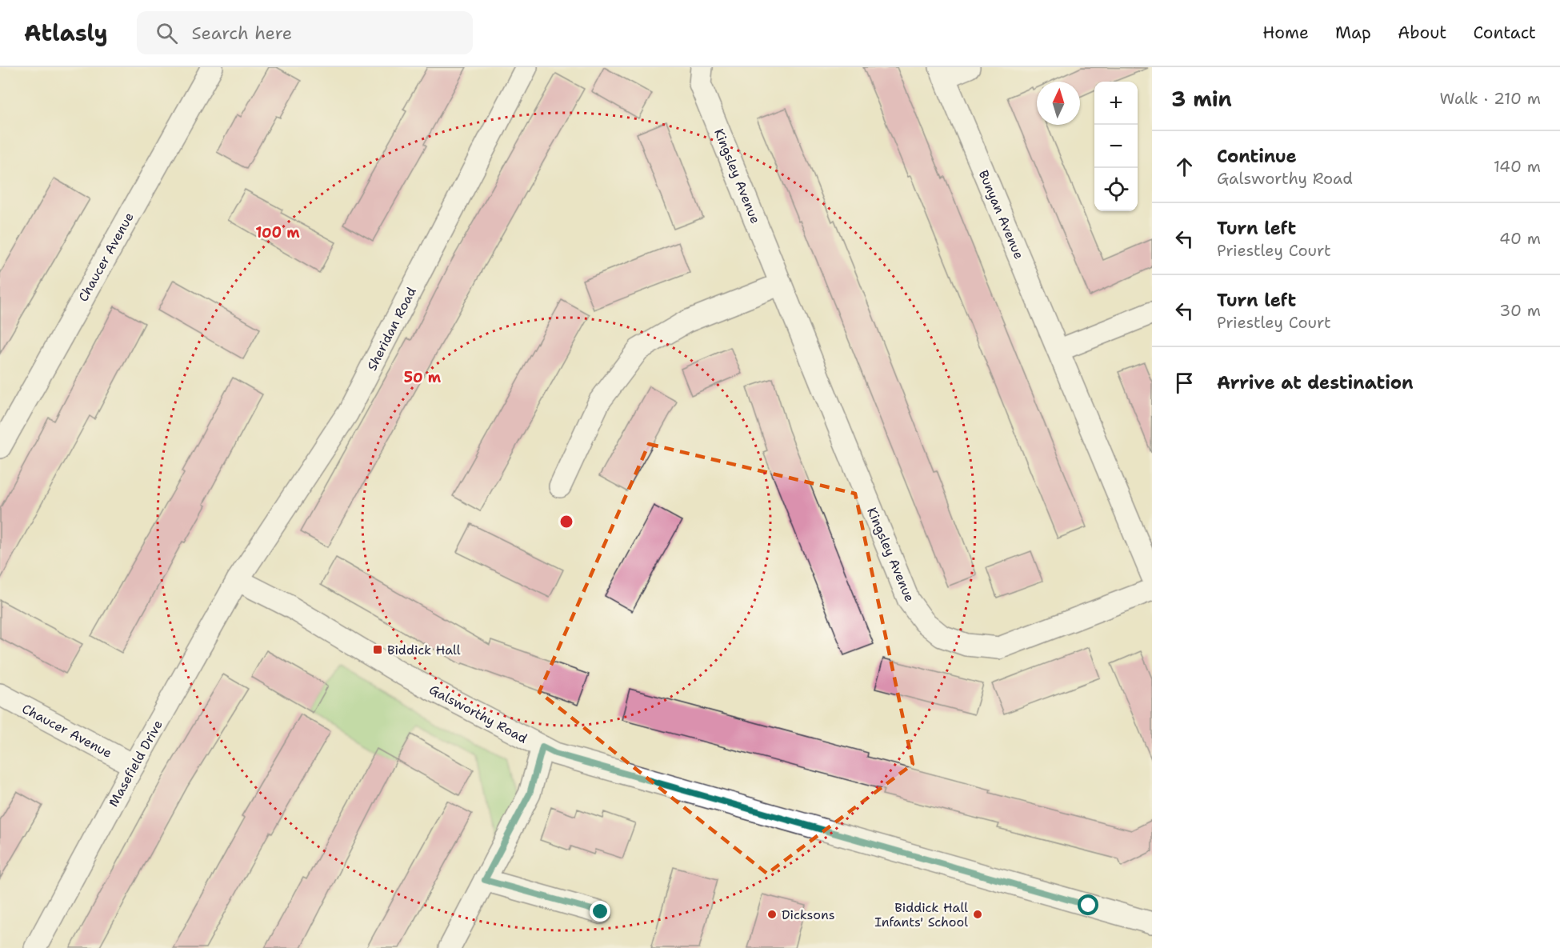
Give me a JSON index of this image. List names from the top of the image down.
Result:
{
  "streets": {
    "street": [
      "Kingsley Avenue",
      "Bunyan Avenue",
      "Chaucer Avenue",
      "Sheridan Road",
      "Galsworthy Road",
      "Masefield Drive"
    ]
  },
  "crossings": [
    ["Chaucer Avenue", "Masefield Drive"],
    ["Sheridan Road", "Galsworthy Road"],
    ["Sheridan Road", "Masefield Drive"],
    ["Galsworthy Road", "Masefield Drive"]
  ],
  "places": {
    "transit": ["Biddick Hall"],
    "other": ["Dicksons", "Biddick Hall Infants' School"]
  },
  "north": "top",
  "page": {
    "header": "Atlasly",
    "search": "Search here",
    "nav": [
      "Home",
      "Map",
      "About",
      "Contact"
    ],
    "heading": ["3 min", "Walk · 210 m"],
    "map_buttons": ["+", "−"],
    "list": [
      ["Continue", "Galsworthy Road", "140 m"],
      ["Turn left", "Priestley Court", "40 m"],
      ["Turn left", "Priestley Court", "30 m"],
      "Arrive at destination"
    ]
  },
  "rings": ["100 m", "50 m"]
}
